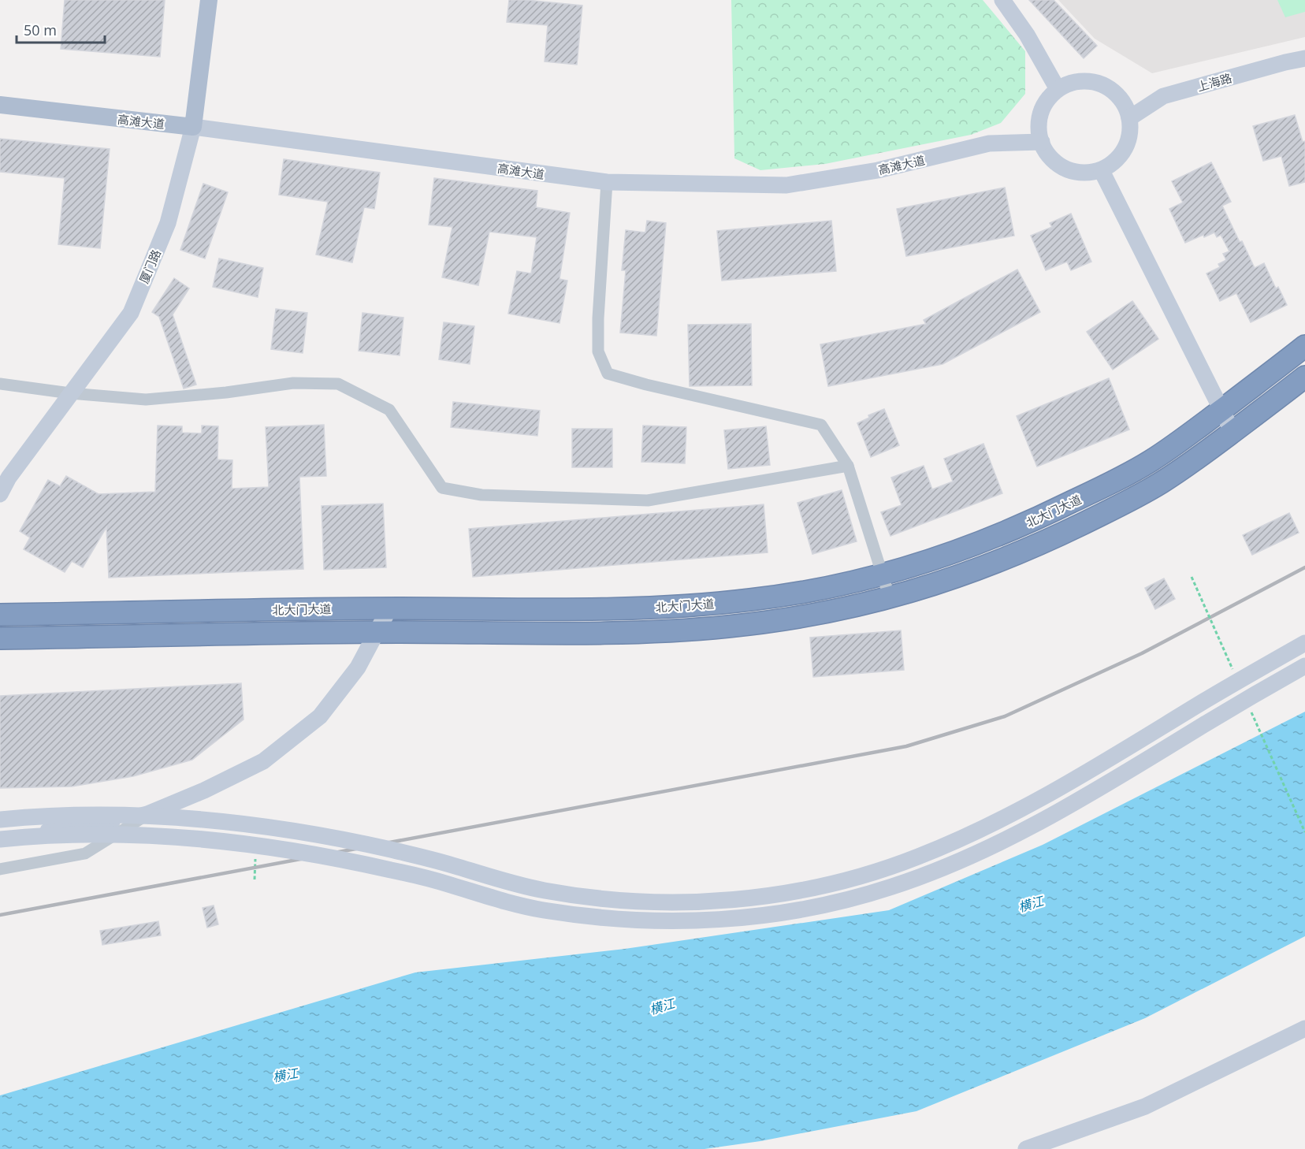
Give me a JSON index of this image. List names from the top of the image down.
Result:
{
  "streets": {
    "highway": ["北大门大道"],
    "main road": ["上海路", "高滩大道", "厦门路"]
  },
  "crossings": [
    ["上海路", "高滩大道"],
    ["高滩大道", "厦门路"]
  ],
  "water": ["横江"],
  "scale_bar": "50 m"
}
